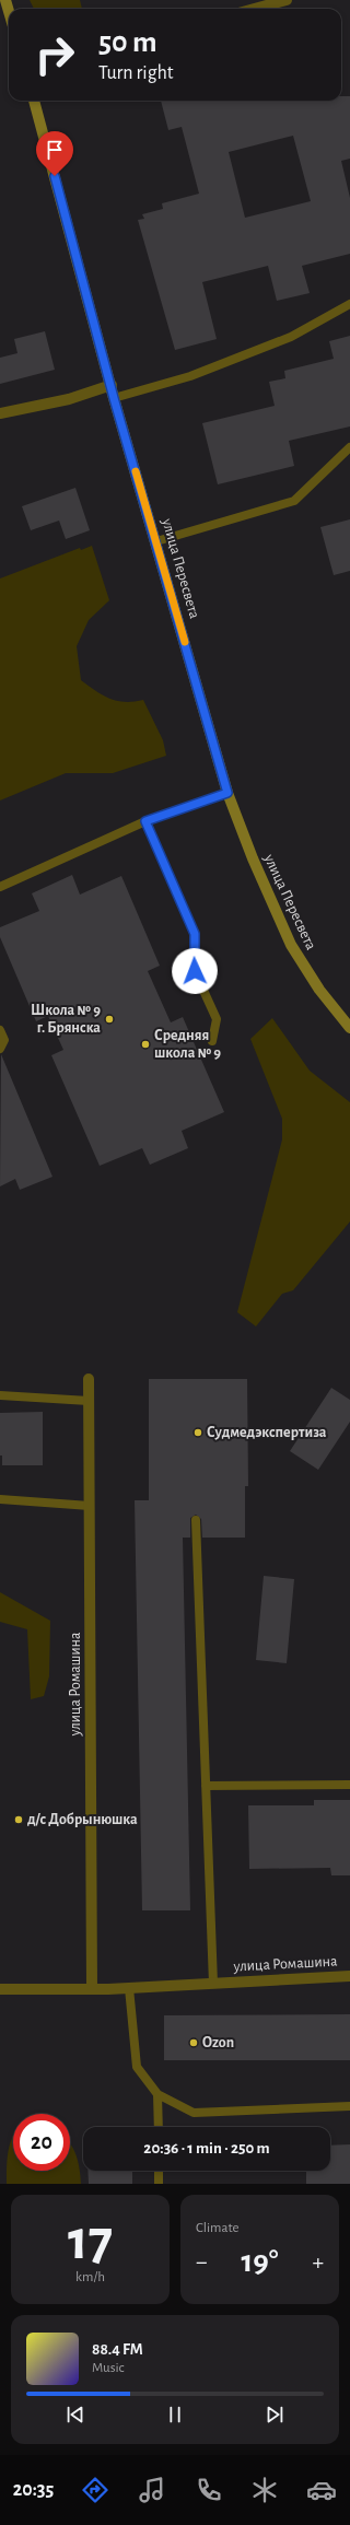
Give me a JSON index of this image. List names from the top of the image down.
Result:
{
  "streets": {
    "main road": ["улица Пересвета"],
    "street": ["улица Ромашина"]
  },
  "places": [
    "Школа № 9 г. Брянска",
    "Средняя школа № 9",
    "Судмедэкспертиза",
    "д/с Добрынюшка",
    "Ozon"
  ],
  "page": {
    "turn": ["50 m", "Turn right"],
    "limit": "20",
    "trip": "20:36 · 1 min · 250 m",
    "tile": [
      ["17", "km/h"],
      "Climate"
    ],
    "heat": ["−", "19°", "+"],
    "song": ["88.4 FM", "Music"],
    "tabs": "20:35"
  }
}
